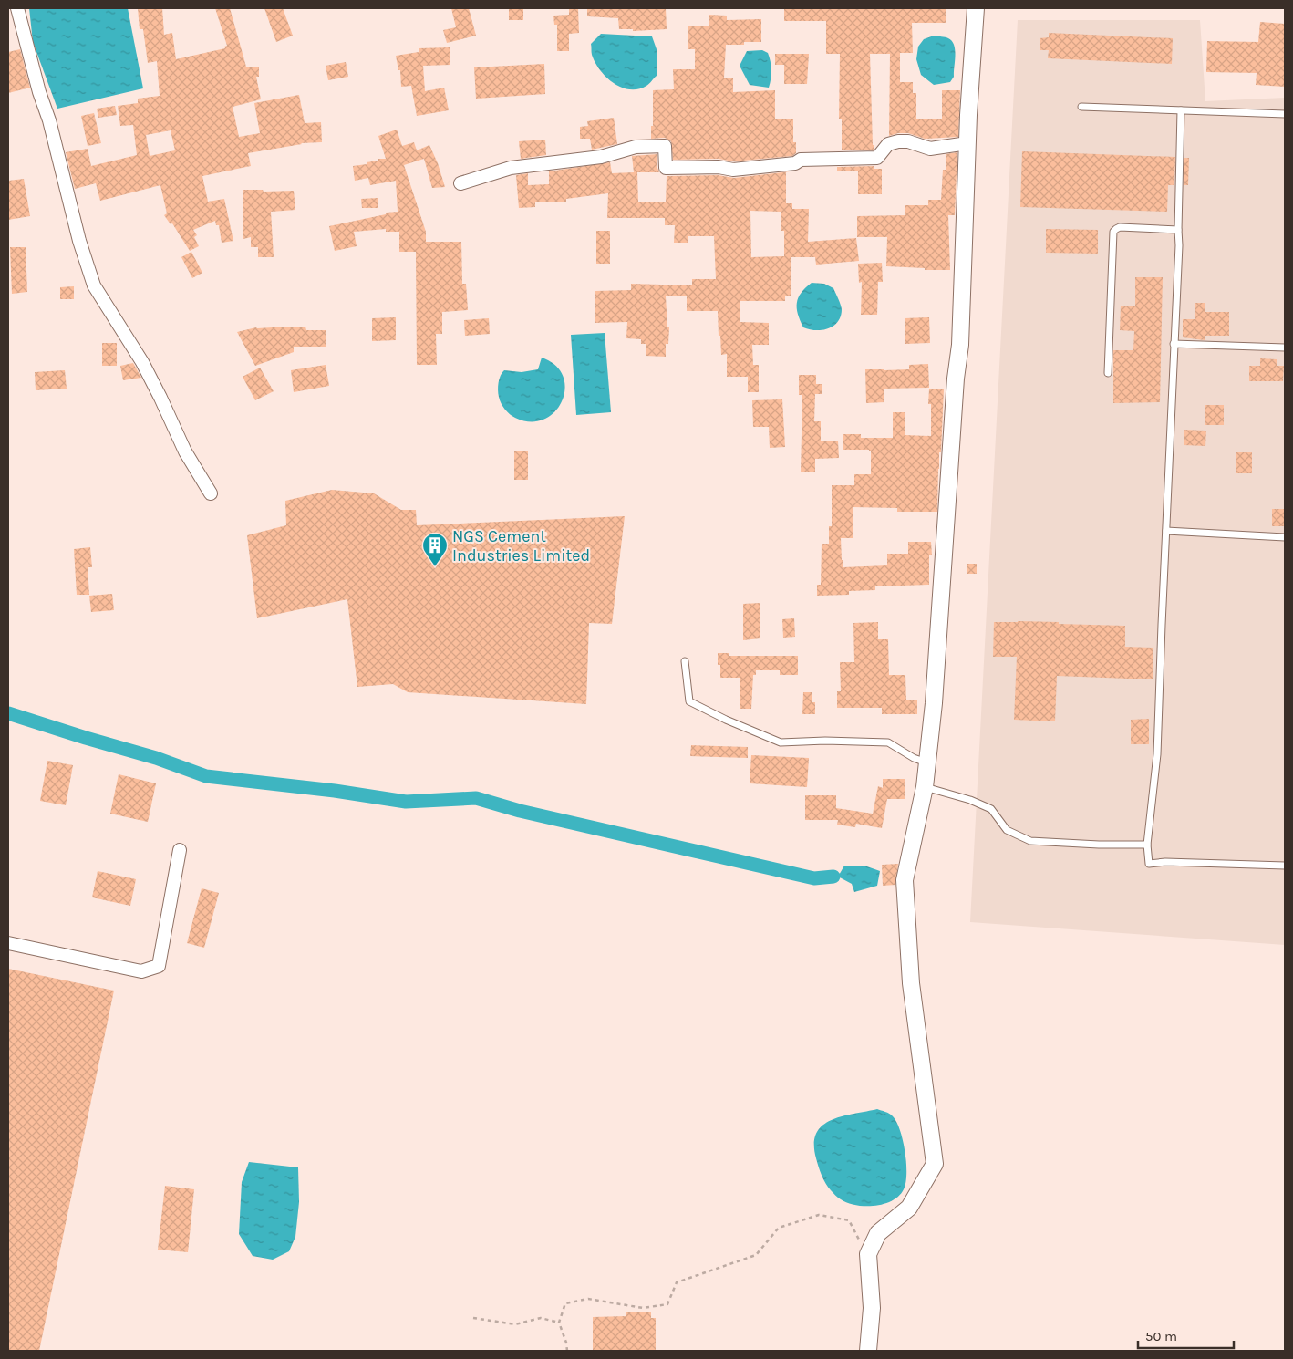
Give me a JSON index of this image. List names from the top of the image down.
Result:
{
  "places": {
    "building": ["NGS Cement Industries Limited"]
  },
  "scale_bar": "50 m"
}
